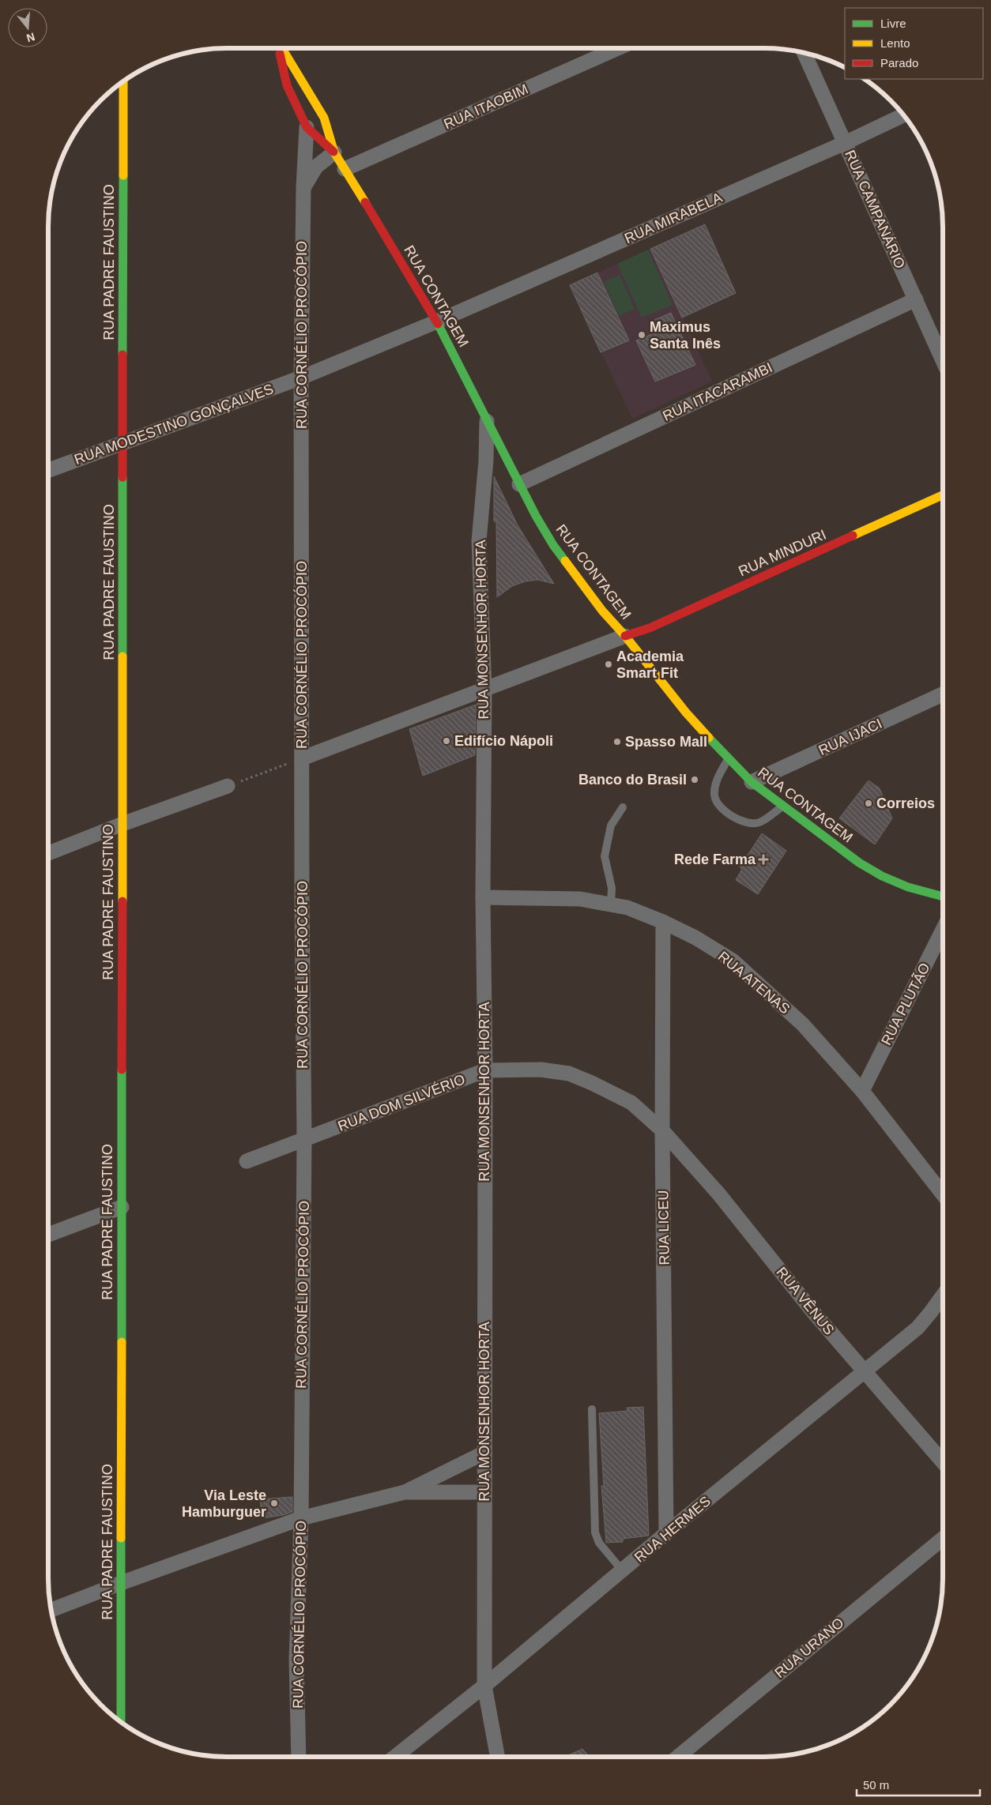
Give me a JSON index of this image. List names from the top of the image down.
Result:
{
  "streets": {
    "street": [
      "RUA ITAOBIM",
      "RUA CAMPANÁRIO",
      "RUA MIRABELA",
      "RUA PADRE FAUSTINO",
      "RUA CONTAGEM",
      "RUA CORNÉLIO PROCÓPIO",
      "RUA ITACARAMBI",
      "RUA MODESTINO GONÇALVES",
      "RUA MINDURI",
      "RUA MONSENHOR HORTA",
      "RUA IJACI",
      "RUA ATENAS",
      "RUA PLUTÃO",
      "RUA DOM SILVÉRIO",
      "RUA LICEU",
      "RUA VÊNUS",
      "RUA HERMES",
      "RUA URANO"
    ]
  },
  "crossings": [
    ["RUA ITAOBIM", "RUA CONTAGEM"],
    ["RUA CAMPANÁRIO", "RUA MIRABELA"],
    ["RUA CAMPANÁRIO", "RUA ITACARAMBI"],
    ["RUA MIRABELA", "RUA CONTAGEM"],
    ["RUA MIRABELA", "RUA MODESTINO GONÇALVES"],
    ["RUA PADRE FAUSTINO", "RUA MODESTINO GONÇALVES"],
    ["RUA CONTAGEM", "RUA CORNÉLIO PROCÓPIO"],
    ["RUA CONTAGEM", "RUA ITACARAMBI"],
    ["RUA CONTAGEM", "RUA MODESTINO GONÇALVES"],
    ["RUA CONTAGEM", "RUA MINDURI"],
    ["RUA CONTAGEM", "RUA MONSENHOR HORTA"],
    ["RUA CONTAGEM", "RUA IJACI"],
    ["RUA CORNÉLIO PROCÓPIO", "RUA MODESTINO GONÇALVES"],
    ["RUA CORNÉLIO PROCÓPIO", "RUA DOM SILVÉRIO"],
    ["RUA MONSENHOR HORTA", "RUA ATENAS"],
    ["RUA MONSENHOR HORTA", "RUA DOM SILVÉRIO"],
    ["RUA MONSENHOR HORTA", "RUA HERMES"],
    ["RUA ATENAS", "RUA PLUTÃO"],
    ["RUA ATENAS", "RUA LICEU"],
    ["RUA DOM SILVÉRIO", "RUA LICEU"],
    ["RUA DOM SILVÉRIO", "RUA VÊNUS"],
    ["RUA LICEU", "RUA VÊNUS"],
    ["RUA LICEU", "RUA HERMES"],
    ["RUA VÊNUS", "RUA HERMES"]
  ],
  "places": {
    "other": [
      "Maximus Santa Inês",
      "Academia Smart Fit",
      "Edifício Nápoli",
      "Spasso Mall",
      "Banco do Brasil",
      "Correios",
      "Via Leste Hamburguer"
    ],
    "health": ["Rede Farma"]
  },
  "legend": ["Livre", "Lento", "Parado"],
  "scale_bar": "50 m",
  "north": "bottom"
}
